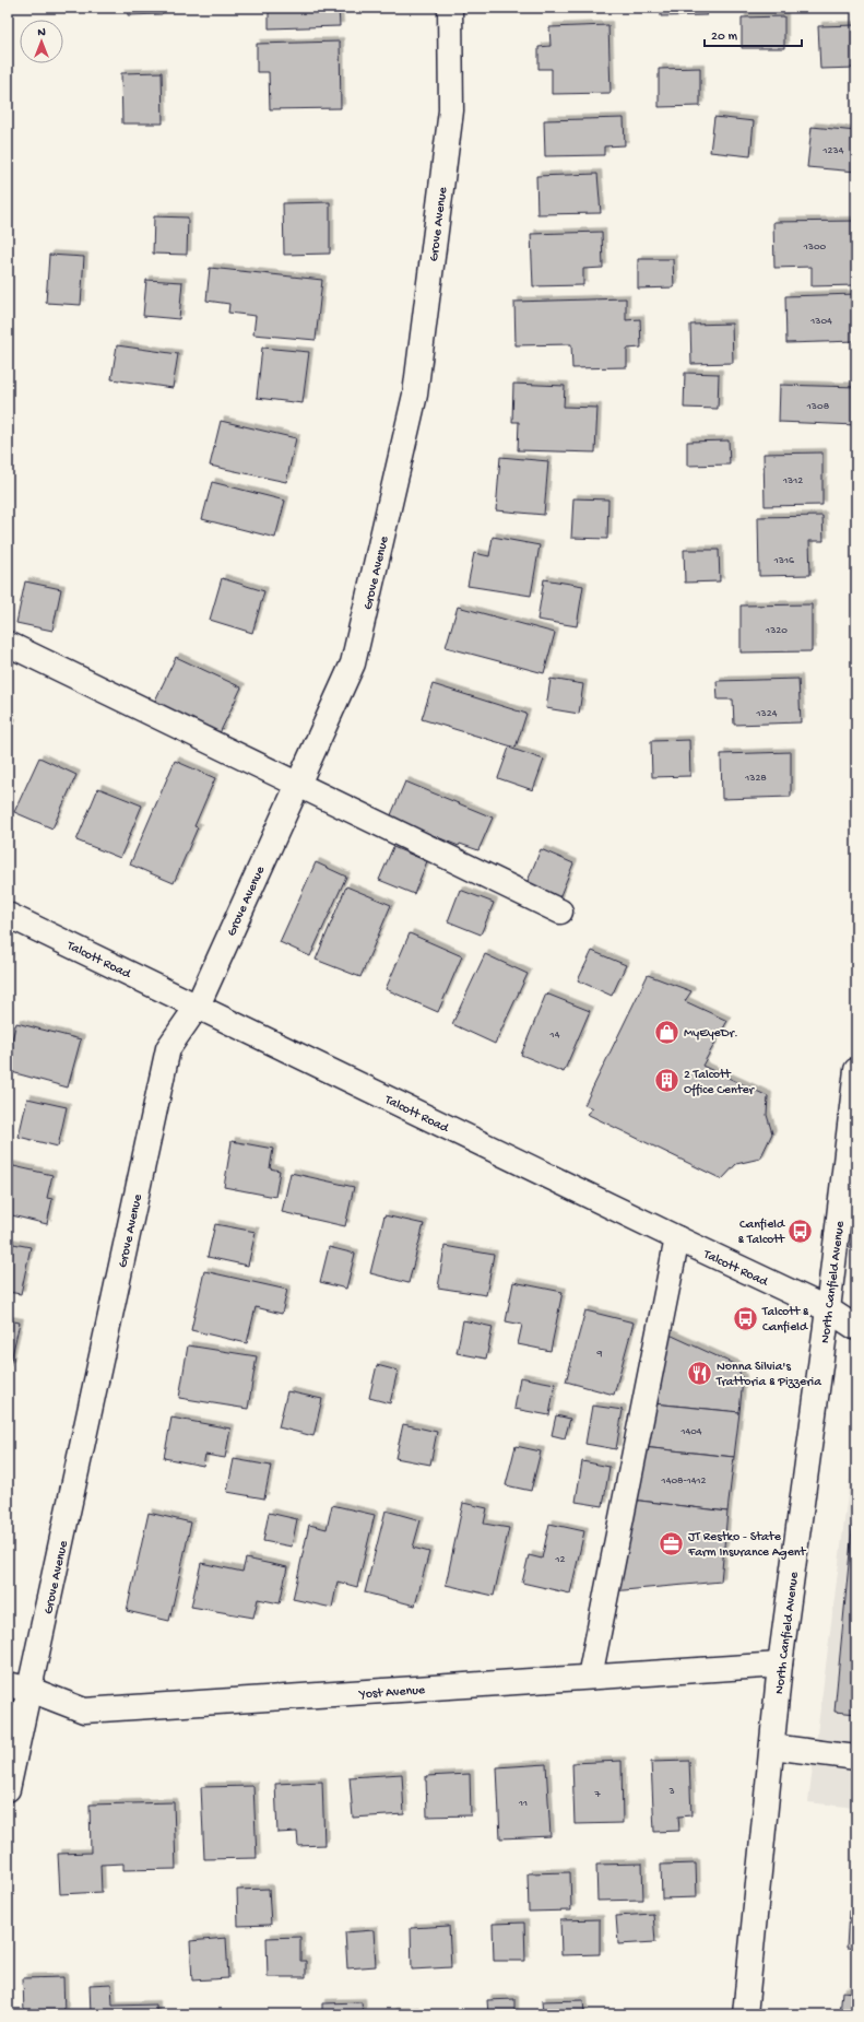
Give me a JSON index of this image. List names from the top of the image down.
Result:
{
  "streets": {
    "street": [
      "Grove Avenue",
      "Talcott Road",
      "North Canfield Avenue",
      "Yost Avenue"
    ]
  },
  "crossings": [
    ["Grove Avenue", "Talcott Road"],
    ["Grove Avenue", "Yost Avenue"],
    ["Talcott Road", "North Canfield Avenue"],
    ["North Canfield Avenue", "Yost Avenue"]
  ],
  "places": {
    "shop": ["MyEyeDr."],
    "building": ["2 Talcott Office Center"],
    "bus stop": ["Canfield & Talcott", "Talcott & Canfield"],
    "restaurant": ["Nonna Silvia's Trattoria & Pizzeria"],
    "office": ["JT Restko - State Farm Insurance Agent"]
  },
  "house_numbers": [
    "1234",
    "1300",
    "1304",
    "1308",
    "1312",
    "1316",
    "1320",
    "1324",
    "1328",
    "14",
    "9",
    "1404",
    "1408-1412",
    "12",
    "3",
    "7",
    "11"
  ],
  "scale_bar": "20 m",
  "north": "top"
}
